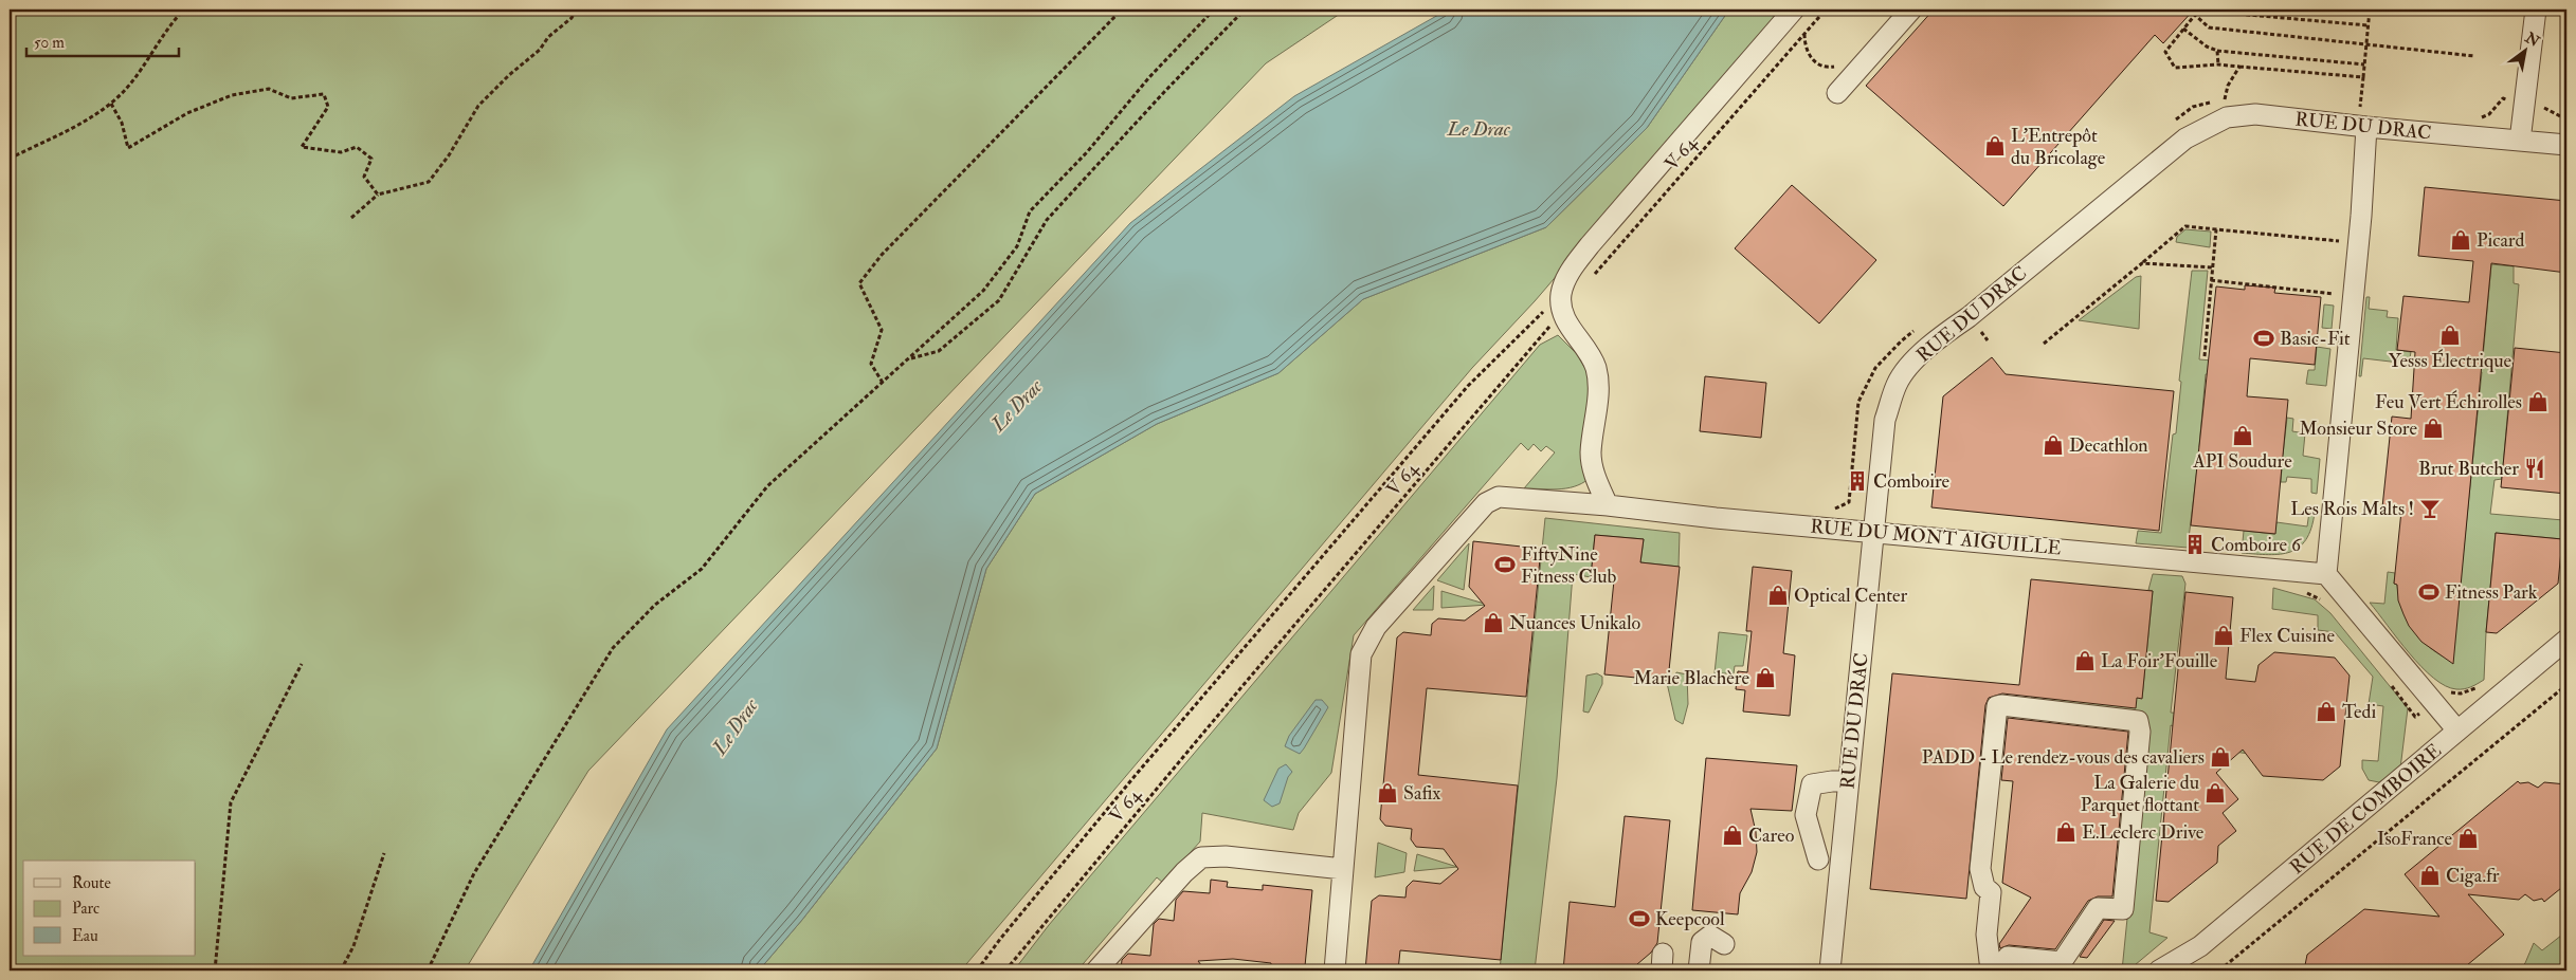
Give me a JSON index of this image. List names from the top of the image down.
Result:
{
  "streets": {
    "street": ["RUE DU DRAC", "RUE DU MONT AIGUILLE", "RUE DE COMBOIRE"],
    "path": ["V 64"]
  },
  "crossings": [
    ["RUE DU DRAC", "RUE DU MONT AIGUILLE"]
  ],
  "water": ["Le Drac"],
  "places": {
    "shop": [
      "L'Entrepôt du Bricolage",
      "Picard",
      "Yesss Électrique",
      "Feu Vert Échirolles",
      "Monsieur Store",
      "API Soudure",
      "Decathlon",
      "Optical Center",
      "Nuances Unikalo",
      "Flex Cuisine",
      "La Foir'Fouille",
      "Marie Blachère",
      "Tedi",
      "PADD - Le rendez-vous des cavaliers",
      "Safix",
      "La Galerie du Parquet flottant",
      "E.Leclerc Drive",
      "Careo",
      "IsoFrance",
      "Ciga.fr"
    ],
    "sports": [
      "Basic-Fit",
      "FiftyNine Fitness Club",
      "Fitness Park",
      "Keepcool"
    ],
    "restaurant": ["Brut Butcher"],
    "building": ["Comboire", "Comboire 6"],
    "bar": ["Les Rois Malts !"]
  },
  "legend": ["Route", "Parc", "Eau"],
  "scale_bar": "50 m",
  "north": "top right"
}
